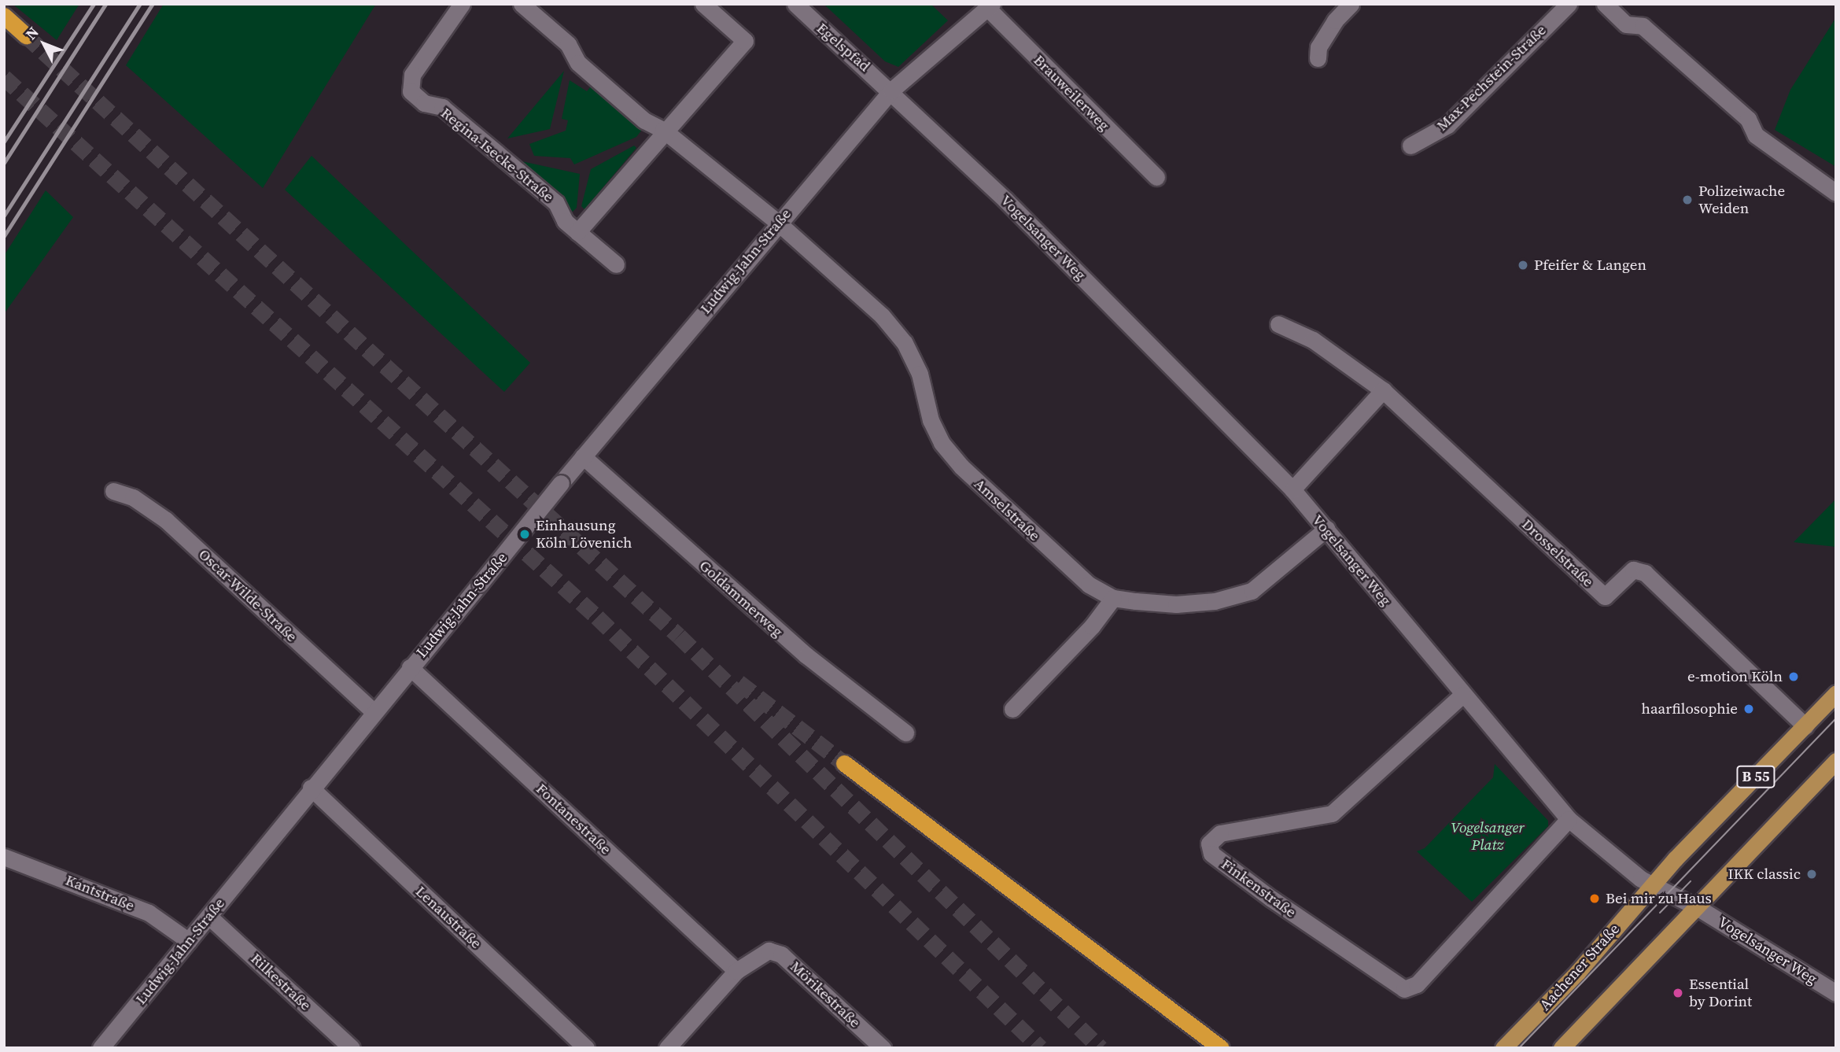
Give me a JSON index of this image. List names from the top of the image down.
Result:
{
  "streets": {
    "main road": ["B 55", "Aachener Straße"],
    "street": [
      "Egelspfad",
      "Max-Pechstein-Straße",
      "Brauweilerweg",
      "Regina-Isecke-Straße",
      "Vogelsanger Weg",
      "Ludwig-Jahn-Straße",
      "Amselstraße",
      "Drosselstraße",
      "Oscar-Wilde-Straße",
      "Goldammerweg",
      "Fontanestraße",
      "Finkenstraße",
      "Kantstraße",
      "Lenaustraße",
      "Rilkestraße",
      "Mörikestraße"
    ]
  },
  "crossings": [
    ["Egelspfad", "Brauweilerweg"],
    ["Egelspfad", "Vogelsanger Weg"],
    ["Egelspfad", "Ludwig-Jahn-Straße"],
    ["Brauweilerweg", "Vogelsanger Weg"],
    ["Brauweilerweg", "Ludwig-Jahn-Straße"],
    ["Vogelsanger Weg", "Ludwig-Jahn-Straße"],
    ["Vogelsanger Weg", "Amselstraße"],
    ["Vogelsanger Weg", "Finkenstraße"],
    ["Vogelsanger Weg", "Aachener Straße"],
    ["Ludwig-Jahn-Straße", "Amselstraße"],
    ["Ludwig-Jahn-Straße", "Oscar-Wilde-Straße"],
    ["Ludwig-Jahn-Straße", "Goldammerweg"],
    ["Ludwig-Jahn-Straße", "Fontanestraße"],
    ["Ludwig-Jahn-Straße", "Kantstraße"],
    ["Ludwig-Jahn-Straße", "Lenaustraße"],
    ["Ludwig-Jahn-Straße", "Rilkestraße"],
    ["Drosselstraße", "Aachener Straße"],
    ["Fontanestraße", "Mörikestraße"]
  ],
  "parks": ["Vogelsanger Platz"],
  "places": [
    "Polizeiwache Weiden",
    "Pfeifer & Langen",
    "Einhausung Köln Lövenich",
    "e-motion Köln",
    "haarfilosophie",
    "IKK classic",
    "Bei mir zu Haus",
    "Essential by Dorint"
  ],
  "north": "top left"
}
